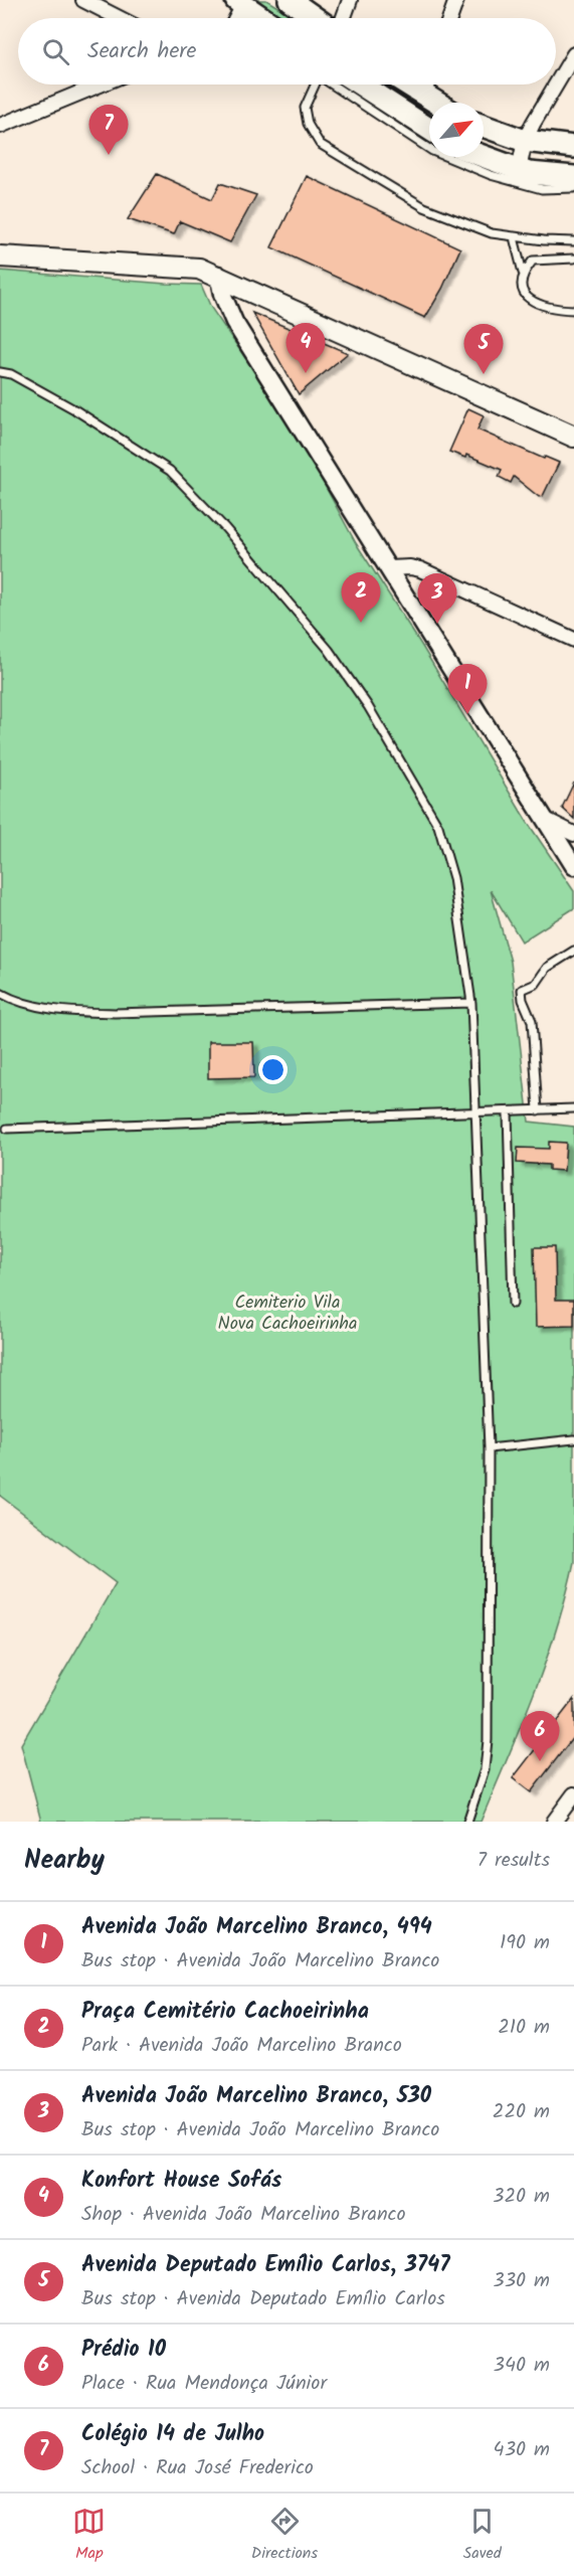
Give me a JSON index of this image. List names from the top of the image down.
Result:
{
  "parks": ["Cemiterio Vila Nova Cachoeirinha"],
  "north": "top right",
  "page": {
    "search": "Search here",
    "pins": [
      "7",
      "4",
      "5",
      "2",
      "3",
      "1",
      "6"
    ],
    "heading": ["Nearby", "7 results"],
    "list": [
      {
        "mark": "1",
        "name": "Avenida João Marcelino Branco, 494",
        "note": "Bus stop · Avenida João Marcelino Branco",
        "value": "190 m"
      },
      {
        "mark": "2",
        "name": "Praça Cemitério Cachoeirinha",
        "note": "Park · Avenida João Marcelino Branco",
        "value": "210 m"
      },
      {
        "mark": "3",
        "name": "Avenida João Marcelino Branco, 530",
        "note": "Bus stop · Avenida João Marcelino Branco",
        "value": "220 m"
      },
      {
        "mark": "4",
        "name": "Konfort House Sofás",
        "note": "Shop · Avenida João Marcelino Branco",
        "value": "320 m"
      },
      {
        "mark": "5",
        "name": "Avenida Deputado Emílio Carlos, 3747",
        "note": "Bus stop · Avenida Deputado Emílio Carlos",
        "value": "330 m"
      },
      {
        "mark": "6",
        "name": "Prédio 10",
        "note": "Place · Rua Mendonça Júnior",
        "value": "340 m"
      },
      {
        "mark": "7",
        "name": "Colégio 14 de Julho",
        "note": "School · Rua José Frederico",
        "value": "430 m"
      }
    ],
    "nav": ["Map", "Directions", "Saved"]
  }
}
